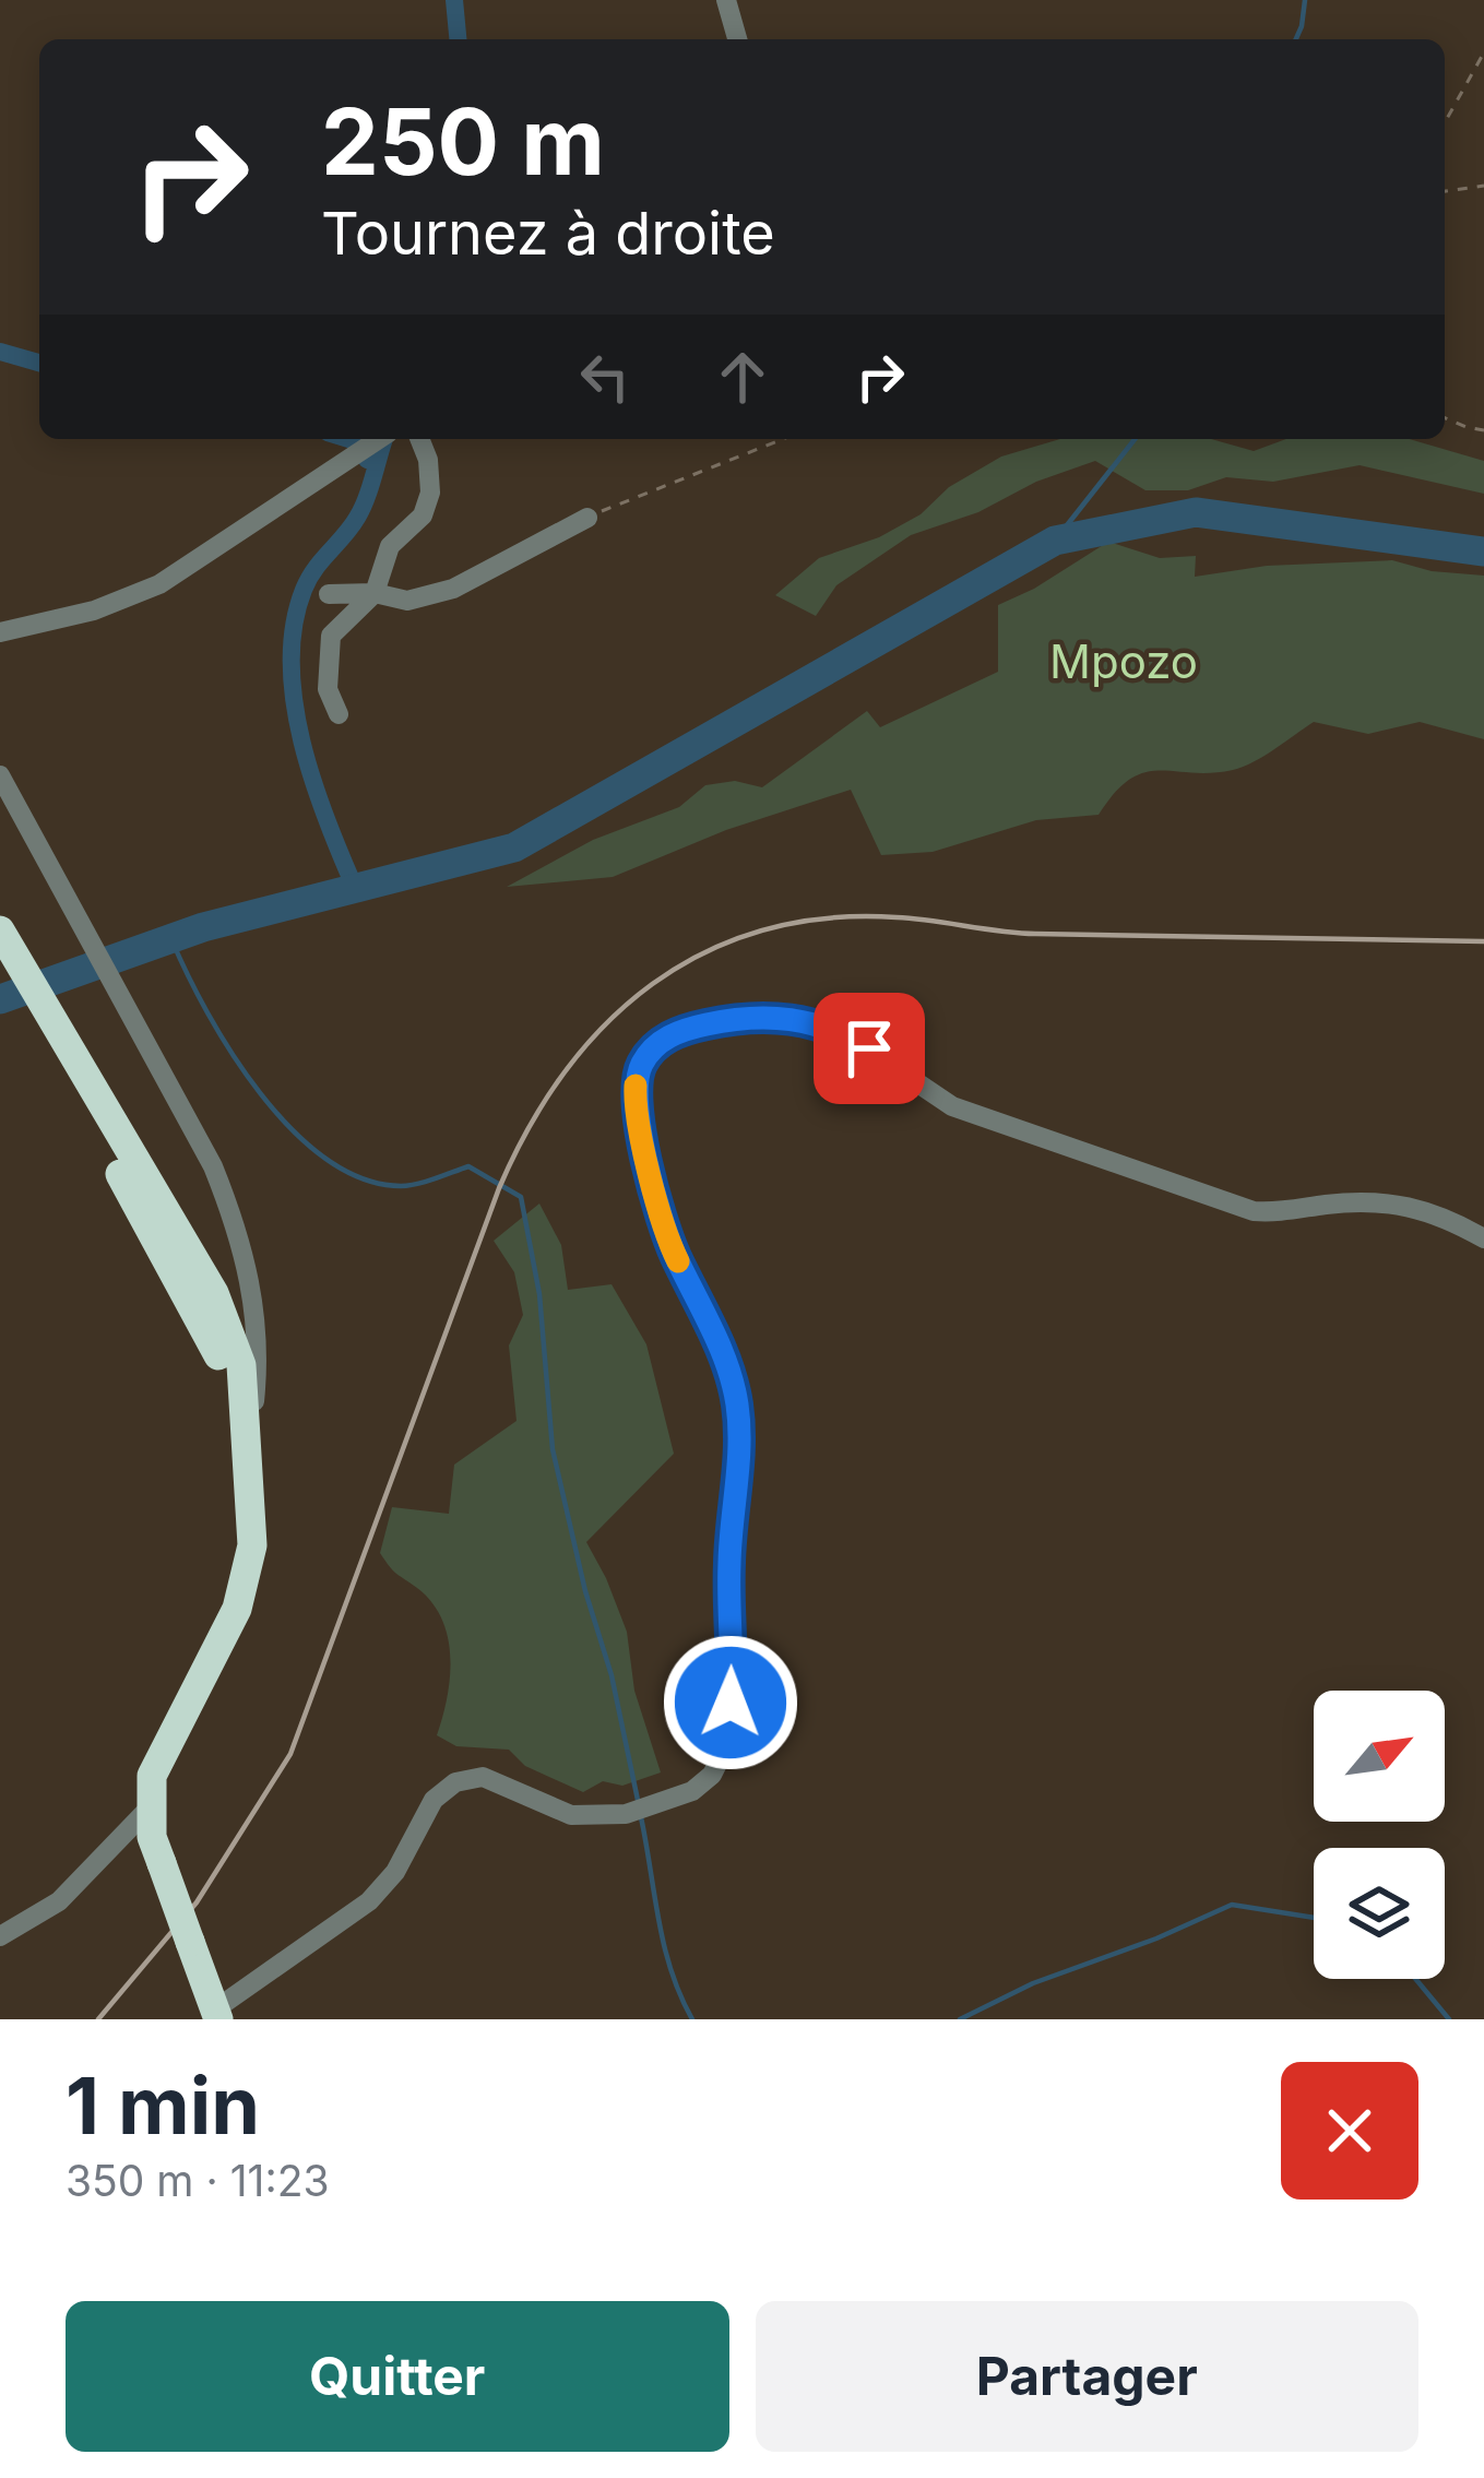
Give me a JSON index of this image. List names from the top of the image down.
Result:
{
  "parks": ["Mpozo"],
  "north": "top right",
  "page": {
    "turn": ["250 m", "Tournez à droite"],
    "heading": ["1 min", "350 m · 11:23"],
    "buttons": ["Quitter", "Partager"]
  }
}
